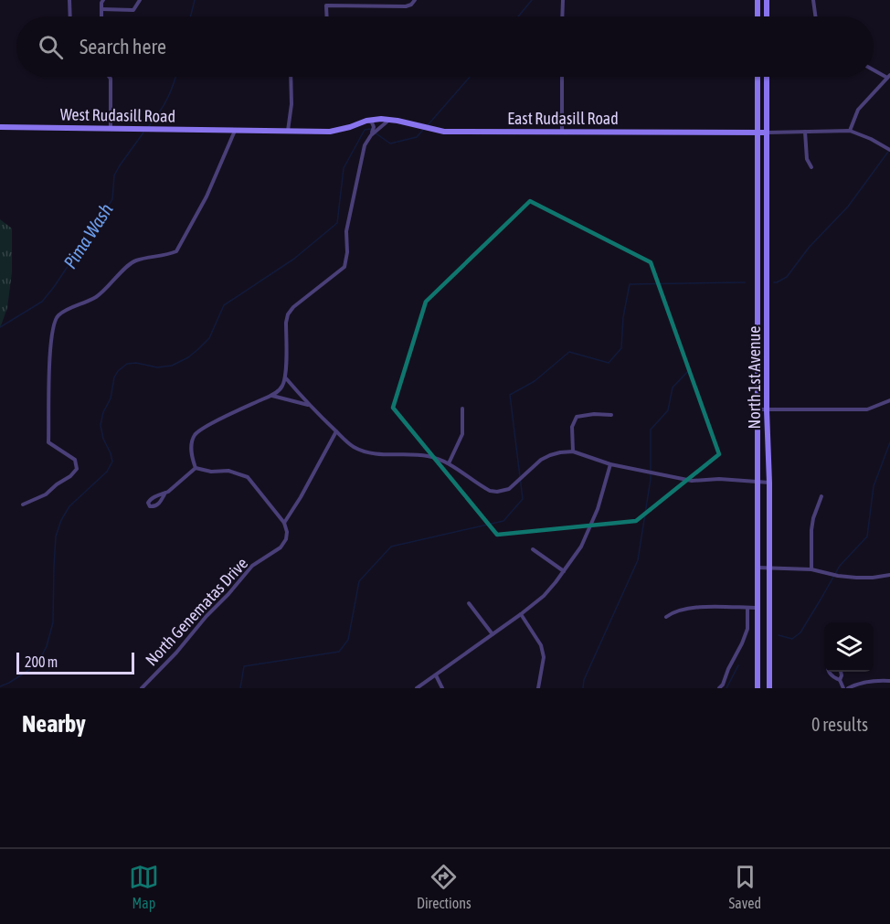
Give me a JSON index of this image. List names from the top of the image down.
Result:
{
  "streets": {
    "main road": ["West Rudasill Road", "East Rudasill Road", "North 1st Avenue"],
    "street": ["North Genematas Drive"]
  },
  "crossings": [
    ["West Rudasill Road", "East Rudasill Road"],
    ["East Rudasill Road", "North 1st Avenue"]
  ],
  "water": ["Pima Wash"],
  "scale_bar": "200 m",
  "page": {
    "search": "Search here",
    "scale": "200 m",
    "heading": ["Nearby", "0 results"],
    "nav": ["Map", "Directions", "Saved"]
  }
}
